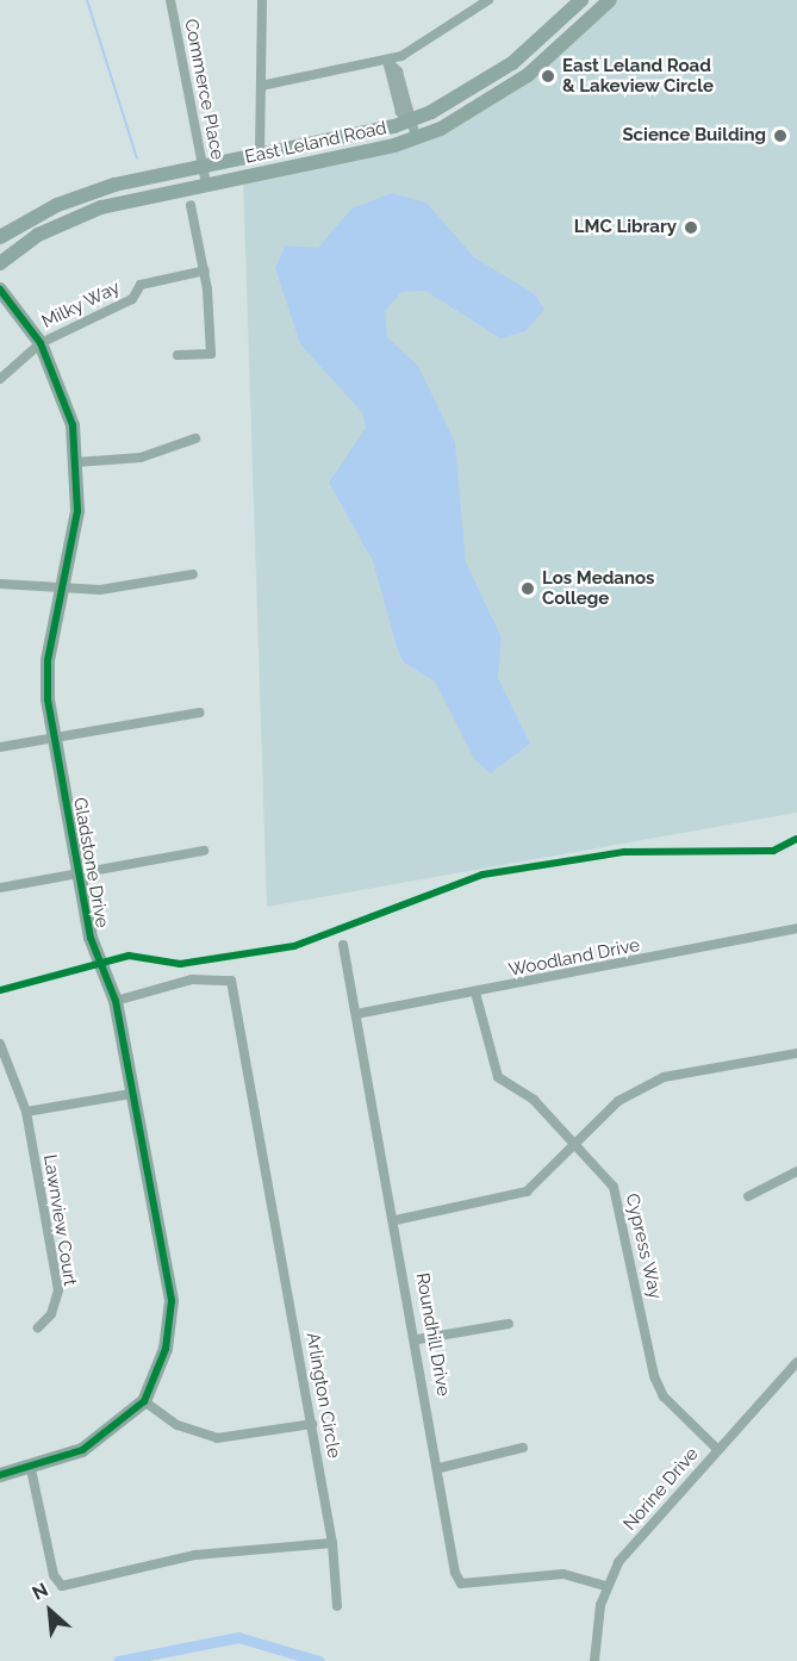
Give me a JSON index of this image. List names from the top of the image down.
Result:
{
  "streets": {
    "main road": ["East Leland Road", "Gladstone Drive"],
    "street": [
      "Commerce Place",
      "Milky Way",
      "Woodland Drive",
      "Lawnview Court",
      "Cypress Way",
      "Roundhill Drive",
      "Arlington Circle",
      "Norine Drive"
    ]
  },
  "crossings": [
    ["Commerce Place", "East Leland Road"],
    ["Milky Way", "Gladstone Drive"],
    ["Gladstone Drive", "Arlington Circle"],
    ["Woodland Drive", "Cypress Way"],
    ["Woodland Drive", "Roundhill Drive"],
    ["Cypress Way", "Norine Drive"],
    ["Roundhill Drive", "Norine Drive"]
  ],
  "places": [
    "East Leland Road & Lakeview Circle",
    "Science Building",
    "LMC Library",
    "Los Medanos College"
  ],
  "north": "top left"
}
